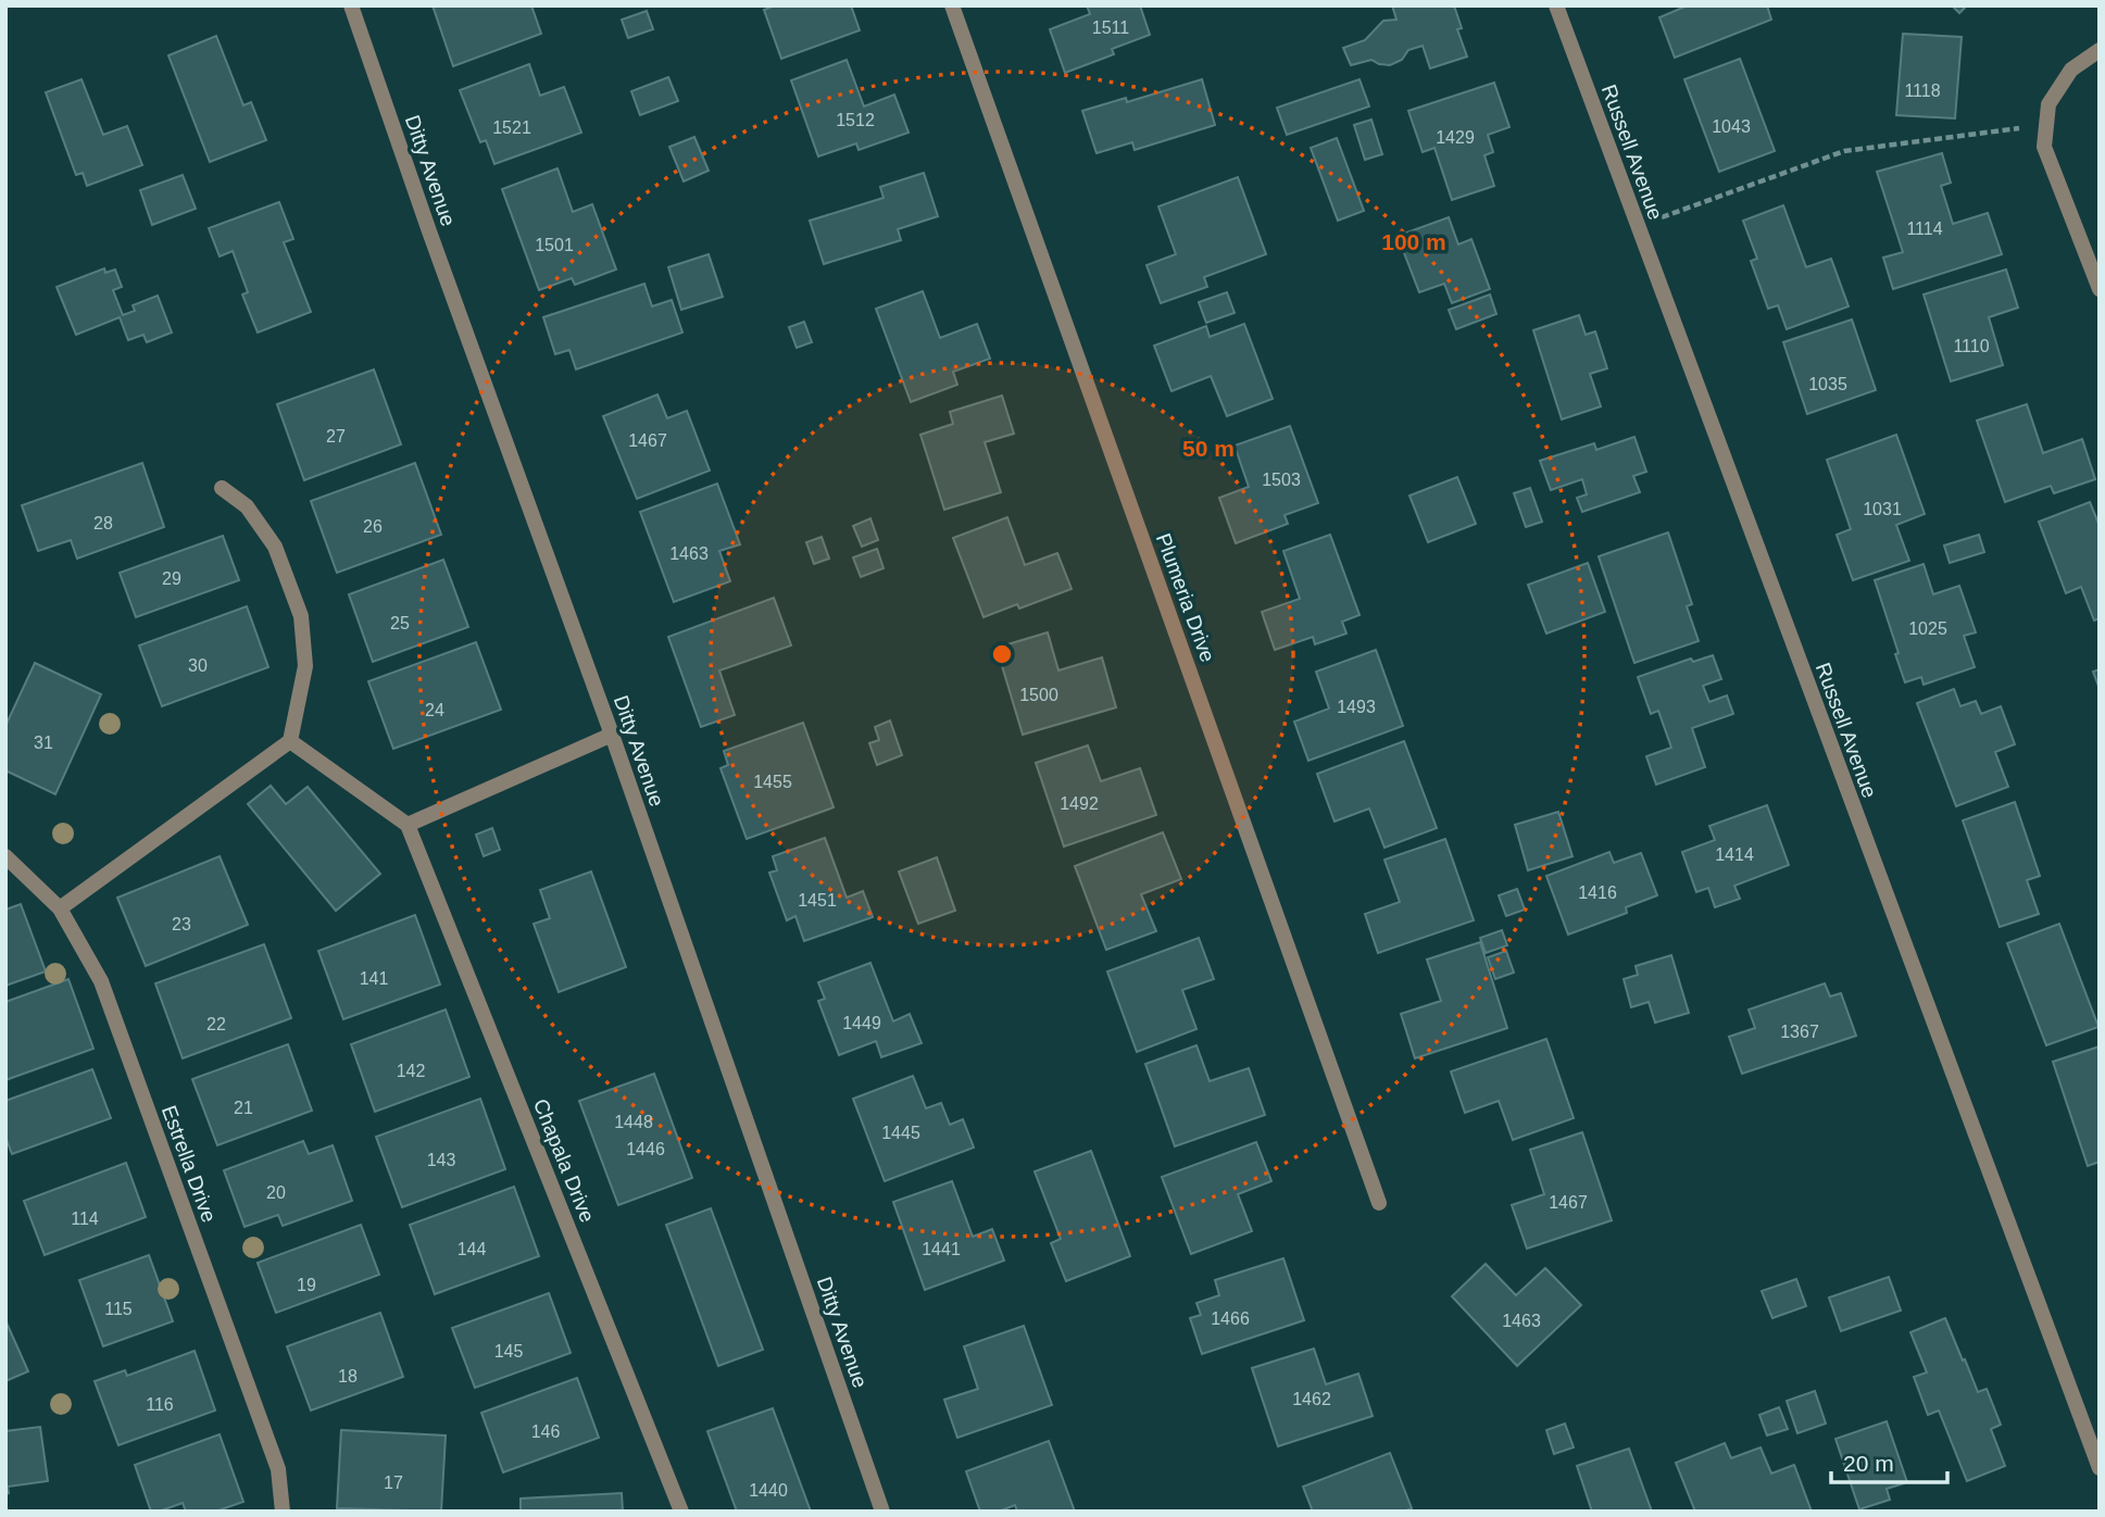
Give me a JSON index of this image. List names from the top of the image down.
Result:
{
  "streets": {
    "street": [
      "Russell Avenue",
      "Ditty Avenue",
      "Plumeria Drive",
      "Chapala Drive",
      "Estrella Drive"
    ]
  },
  "house_numbers": [
    "1511",
    "1118",
    "1512",
    "1043",
    "1521",
    "1429",
    "1114",
    "1501",
    "1110",
    "1035",
    "27",
    "1467",
    "1503",
    "1031",
    "28",
    "26",
    "1463",
    "29",
    "25",
    "1025",
    "30",
    "1500",
    "1493",
    "24",
    "31",
    "1455",
    "1492",
    "1414",
    "1416",
    "1451",
    "23",
    "141",
    "1449",
    "22",
    "1367",
    "142",
    "21",
    "1448",
    "1445",
    "1446",
    "143",
    "20",
    "1467",
    "114",
    "144",
    "1441",
    "19",
    "115",
    "1466",
    "1463",
    "145",
    "18",
    "1462",
    "116",
    "146",
    "17",
    "1440"
  ],
  "scale_bar": "20 m",
  "rings": ["100 m", "50 m"]
}
